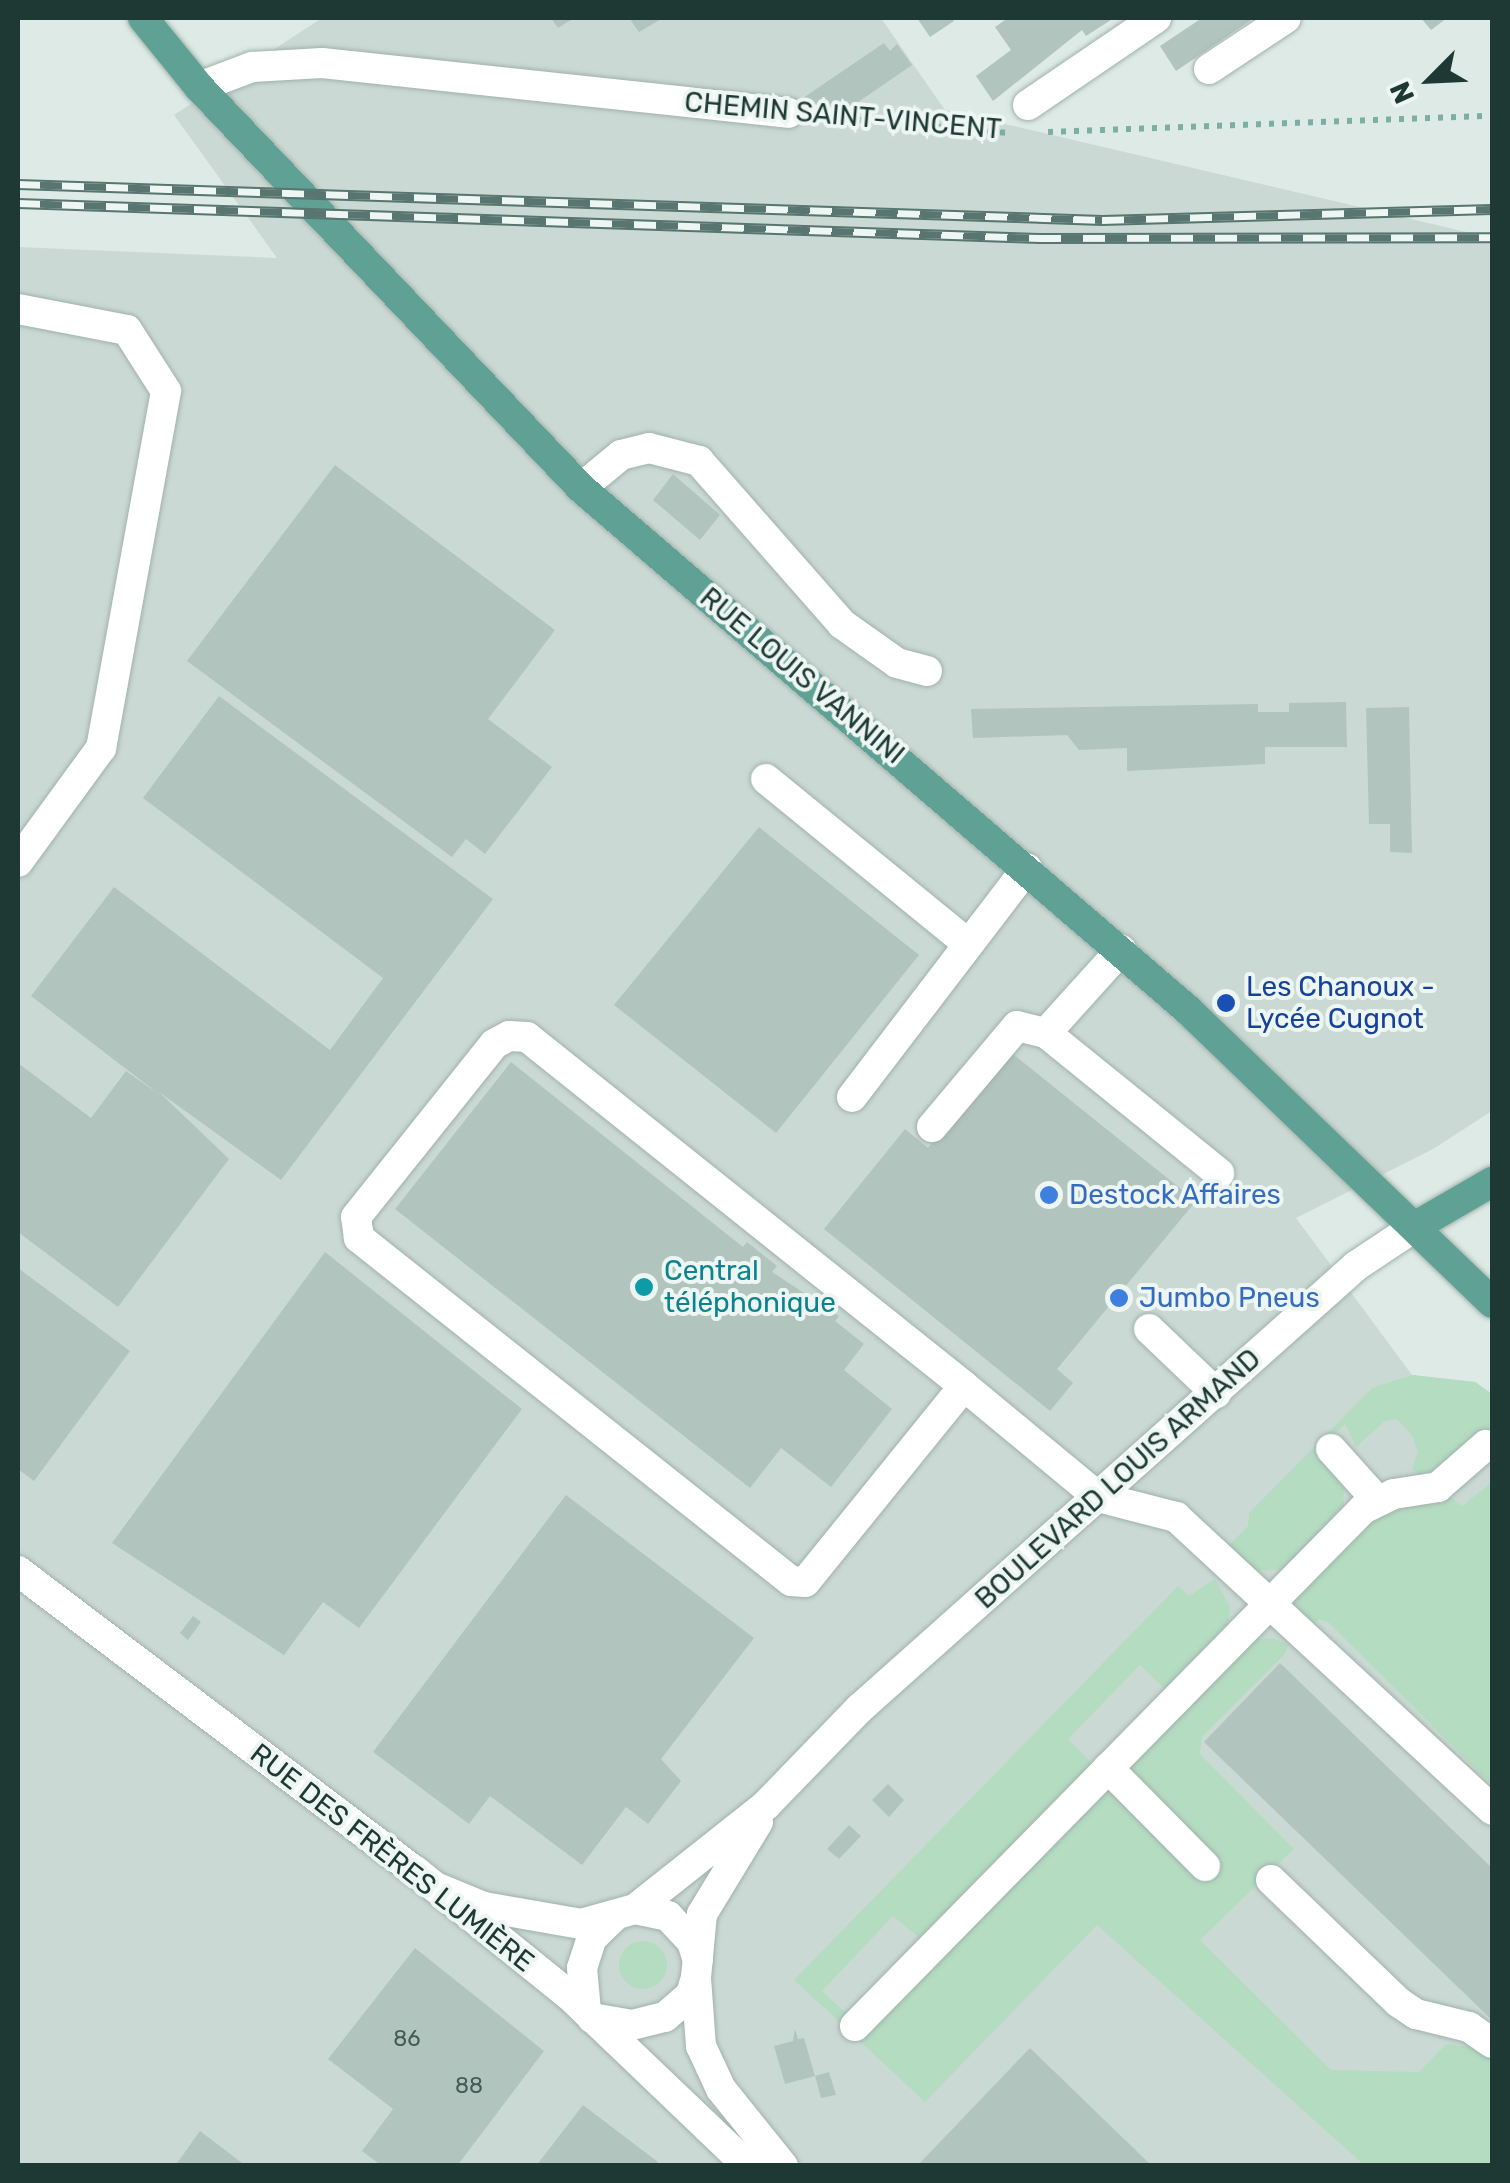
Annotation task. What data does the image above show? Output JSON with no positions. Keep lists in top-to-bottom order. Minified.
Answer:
{"streets":{"main road":["RUE LOUIS VANNINI","BOULEVARD LOUIS ARMAND"],"street":["CHEMIN SAINT-VINCENT","RUE DES FRÈRES LUMIÈRE"]},"crossings":[["CHEMIN SAINT-VINCENT","RUE LOUIS VANNINI"],["RUE LOUIS VANNINI","BOULEVARD LOUIS ARMAND"],["BOULEVARD LOUIS ARMAND","RUE DES FRÈRES LUMIÈRE"]],"places":["Les Chanoux - Lycée Cugnot","Destock Affaires","Central téléphonique","Jumbo Pneus"],"house_numbers":["86","88"],"north":"bottom left"}
